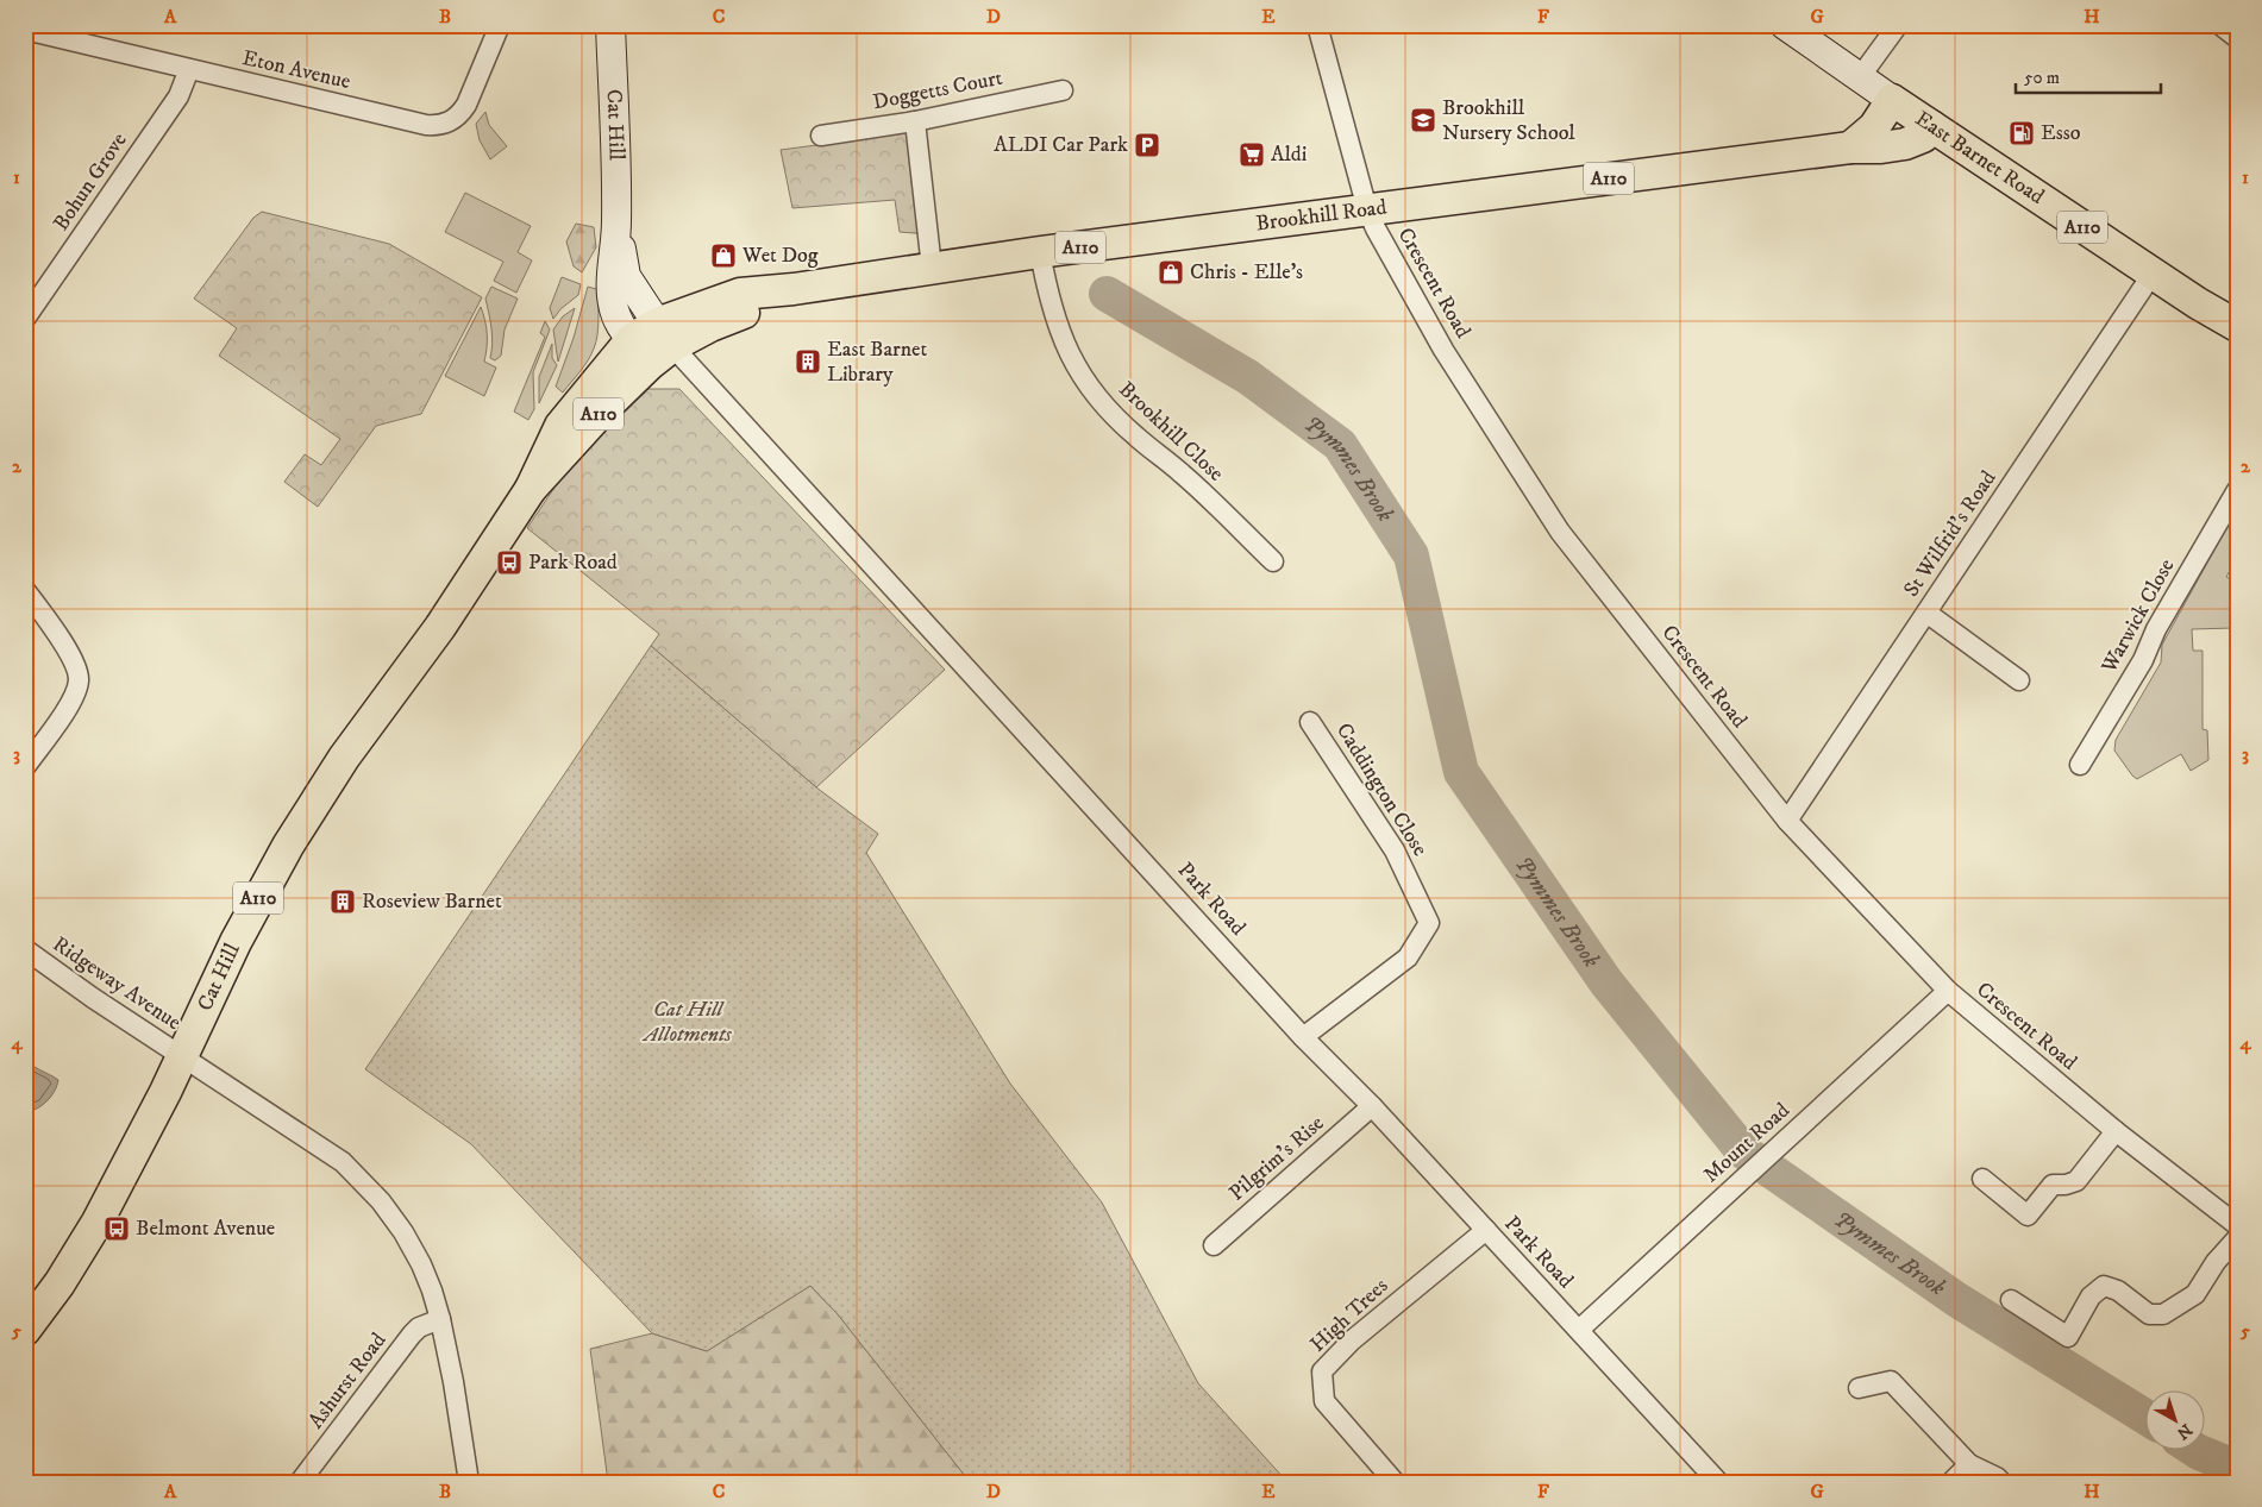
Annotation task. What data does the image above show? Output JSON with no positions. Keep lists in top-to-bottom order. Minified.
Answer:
{"streets":{"main road":["Cat Hill","East Barnet Road","A110","Brookhill Road"],"street":["Eton Avenue","Doggetts Court","Bohun Grove","Crescent Road","Brookhill Close","St Wilfrid's Road","Warwick Close","Caddington Close","Park Road","Ridgeway Avenue","Mount Road","Pilgrim's Rise","High Trees","Ashurst Road"]},"crossings":[["Eton Avenue","Bohun Grove"],["Cat Hill","Brookhill Road"],["Cat Hill","Park Road"],["Cat Hill","Ridgeway Avenue"],["East Barnet Road","Brookhill Road"],["East Barnet Road","St Wilfrid's Road"],["Brookhill Road","Crescent Road"],["Brookhill Road","Brookhill Close"],["Brookhill Road","Park Road"],["Crescent Road","St Wilfrid's Road"],["Crescent Road","Mount Road"],["Caddington Close","Park Road"],["Park Road","Mount Road"],["Park Road","Pilgrim's Rise"],["Park Road","High Trees"]],"water":["Pymmes Brook"],"parks":["Cat Hill Allotments"],"places":{"school or university":["Brookhill Nursery School"],"fuel station":["Esso"],"parking":["ALDI Car Park"],"supermarket":["Aldi"],"shop":["Wet Dog","Chris - Elle's"],"building":["East Barnet Library","Roseview Barnet"],"bus stop":["Park Road","Belmont Avenue"]},"scale_bar":"50 m","north":"bottom right","grid":{"columns":["A","B","C","D","E","F","G","H"],"rows":["1","2","3","4","5"]}}
